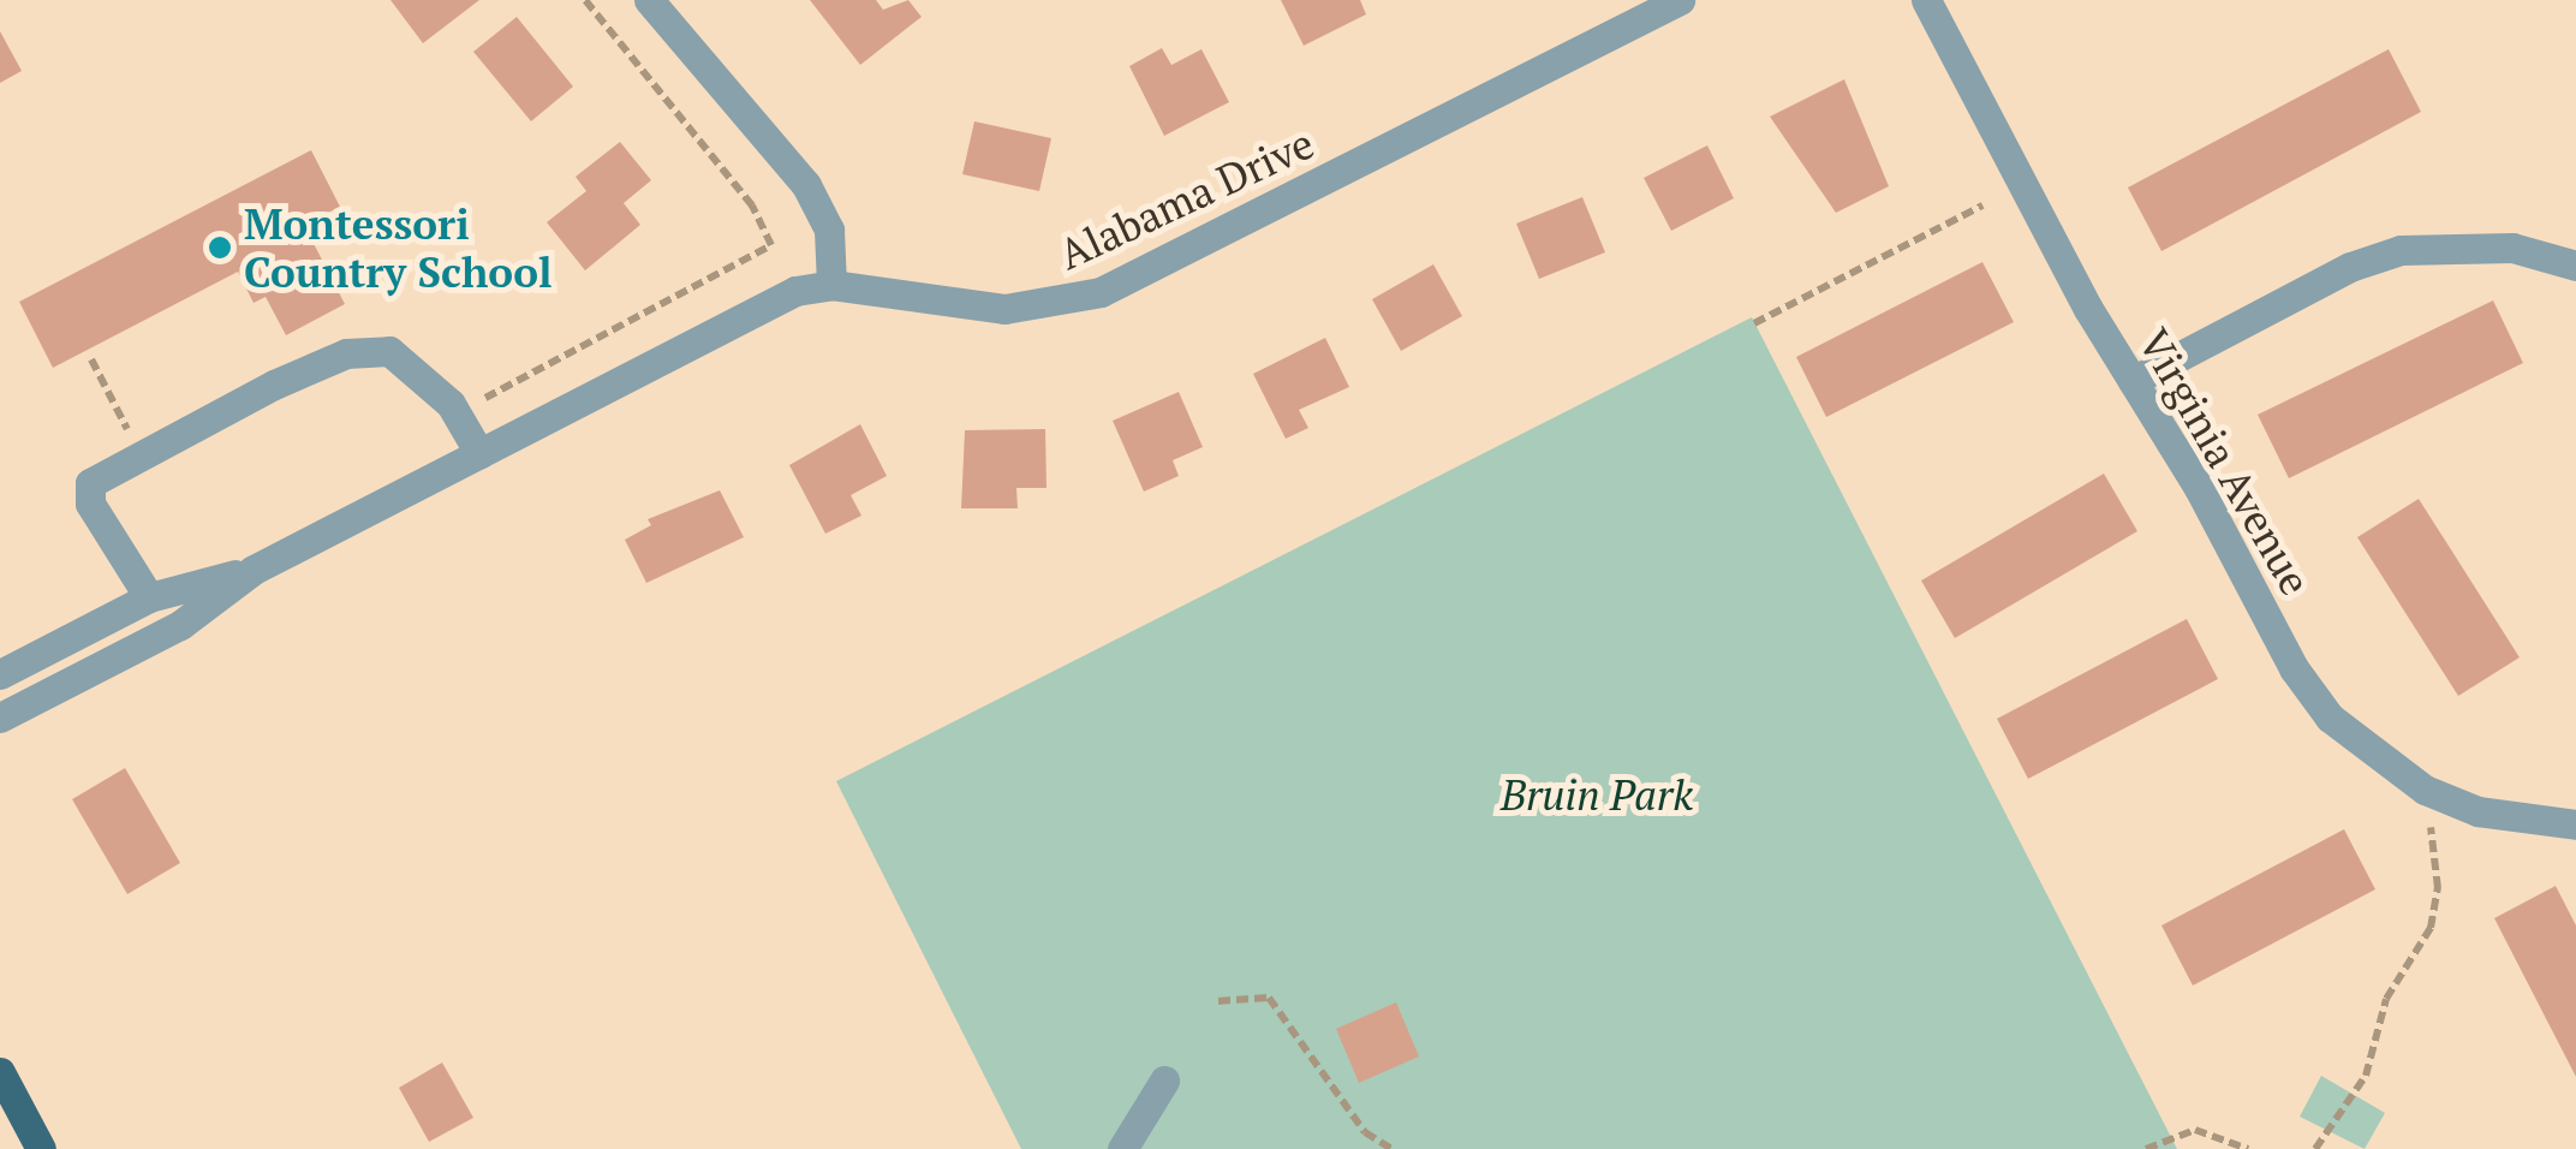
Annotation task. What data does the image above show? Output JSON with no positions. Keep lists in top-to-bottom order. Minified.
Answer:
{"streets":{"street":["Alabama Drive","Virginia Avenue"]},"parks":["Bruin Park"],"places":["Montessori Country School"]}
